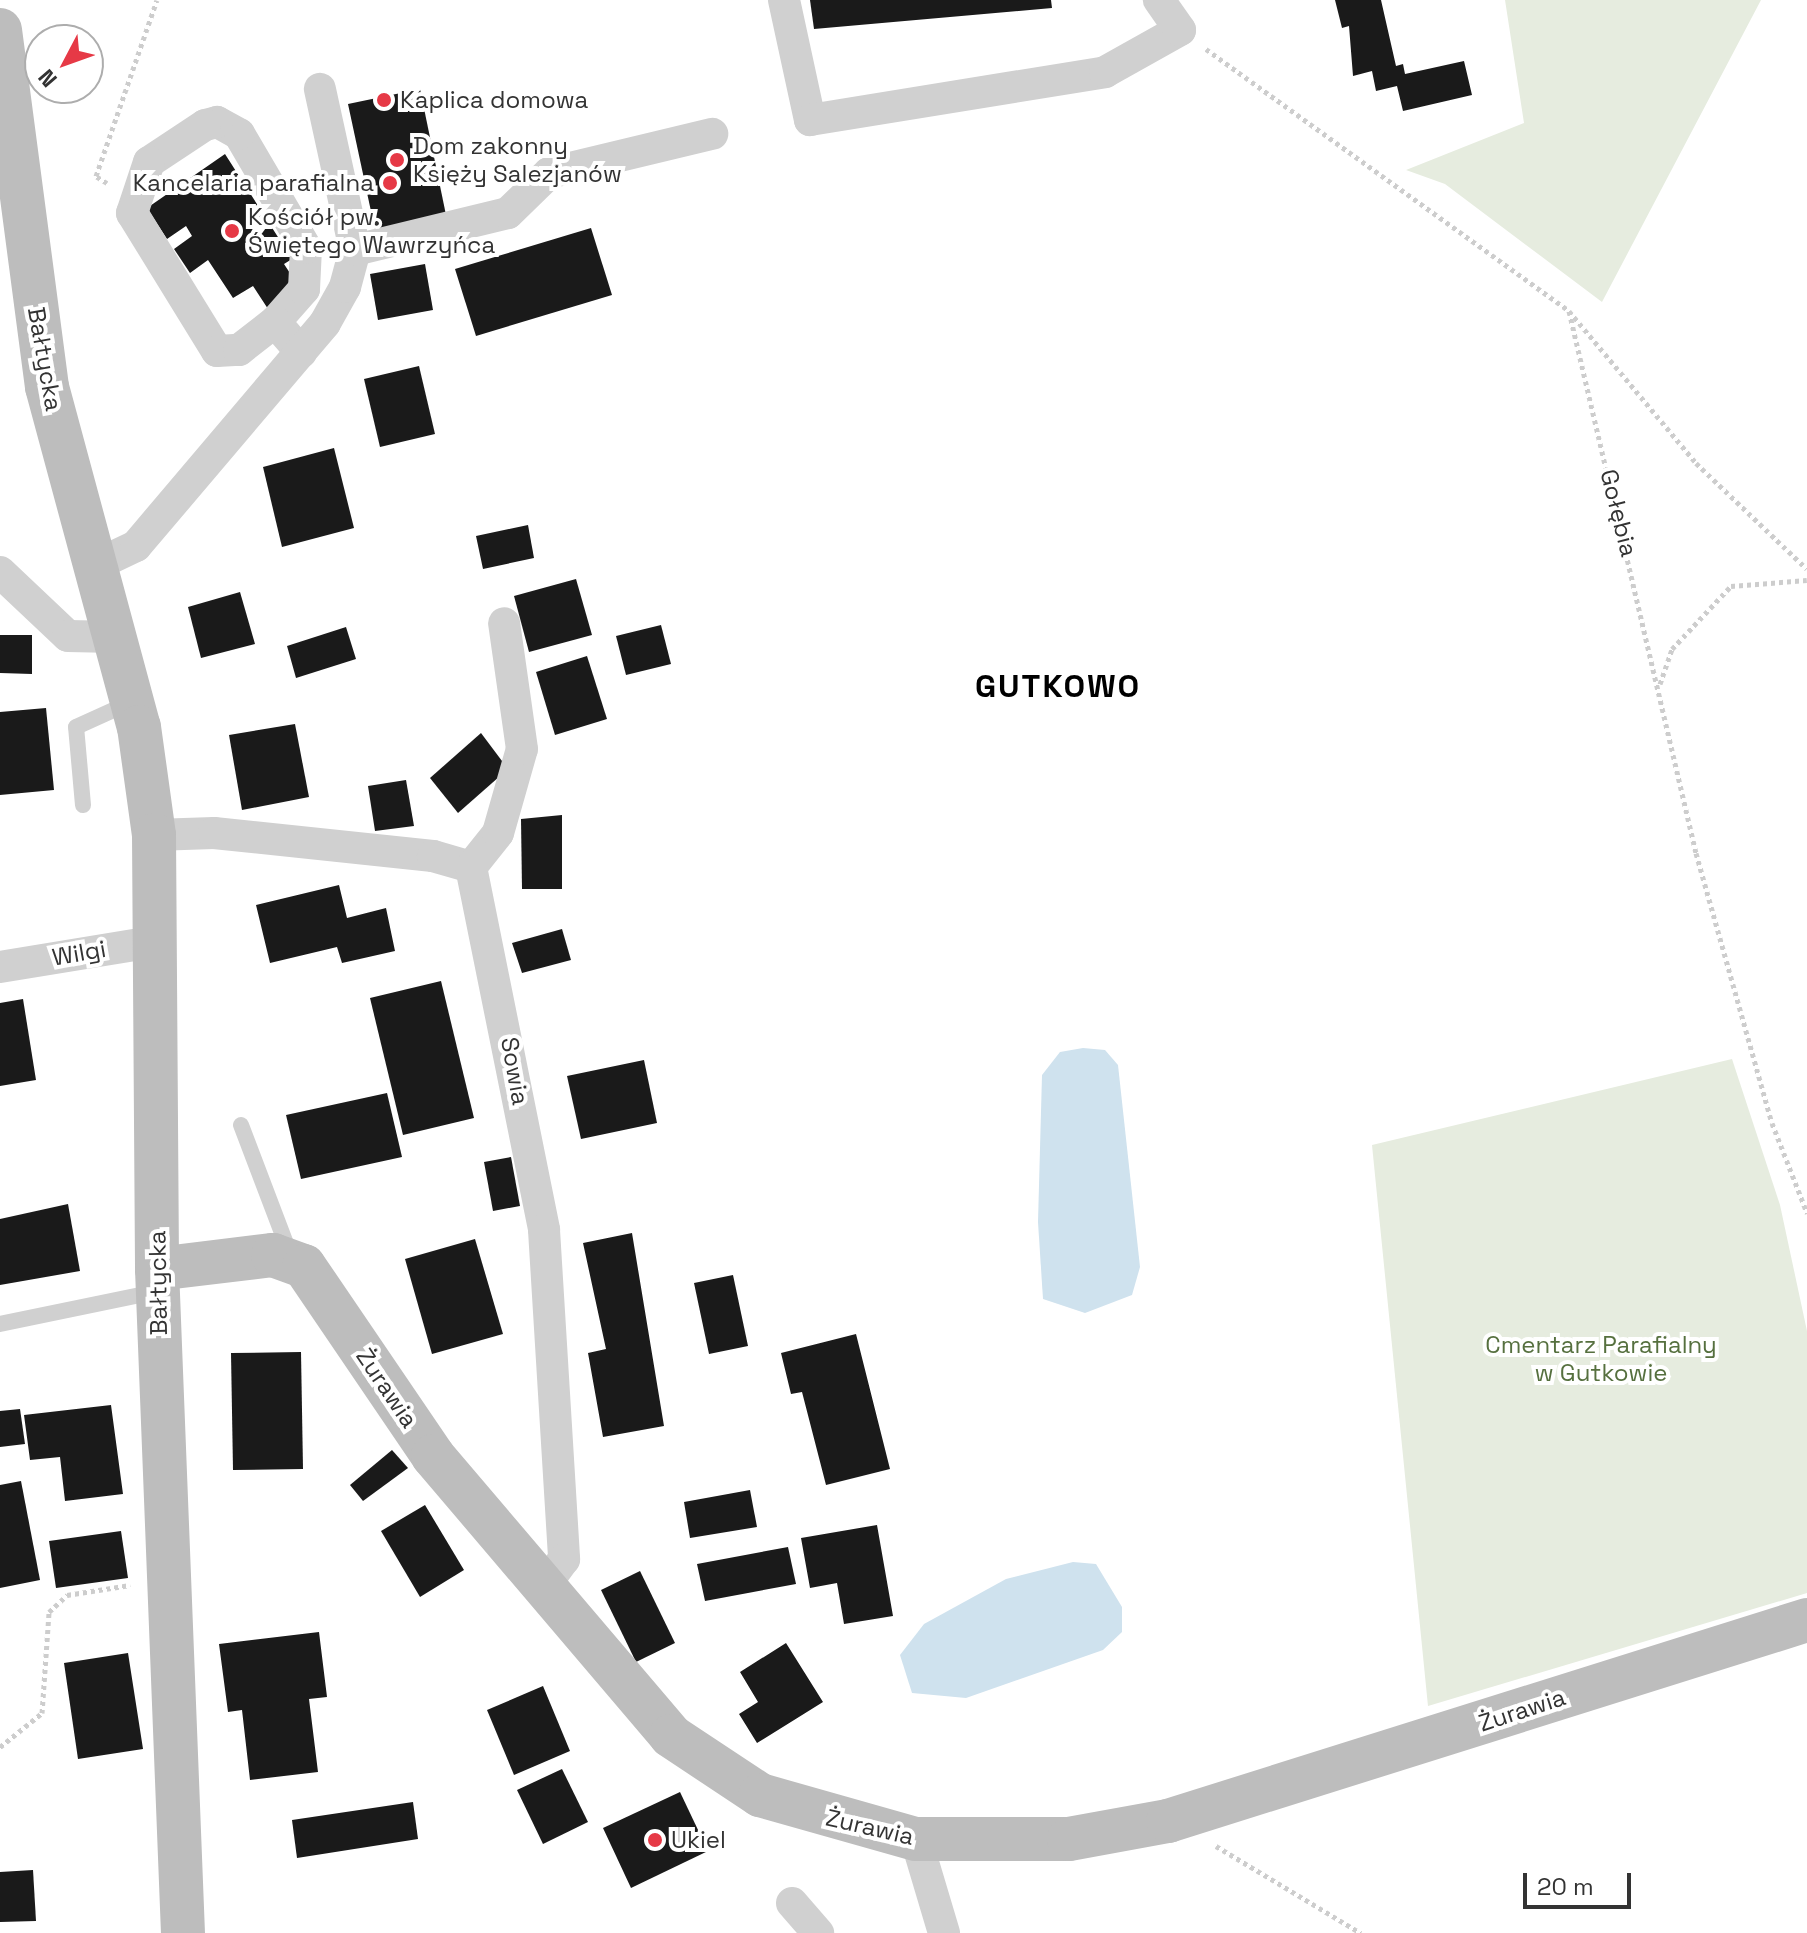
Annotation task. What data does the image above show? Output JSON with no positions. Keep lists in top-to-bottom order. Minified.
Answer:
{"streets":{"street":["Bałtycka","Wilgi","Sowia","Żurawia"],"path":["Gołębia"]},"crossings":[["Bałtycka","Wilgi"],["Sowia","Żurawia"]],"districts":["GUTKOWO"],"parks":["Cmentarz Parafialny w Gutkowie"],"places":["Kaplica domowa","Dom zakonny Księży Salezjanów","Kancelaria parafialna","Kościół pw. Świętego Wawrzyńca","Ukiel"],"scale_bar":"20 m","north":"bottom left"}
